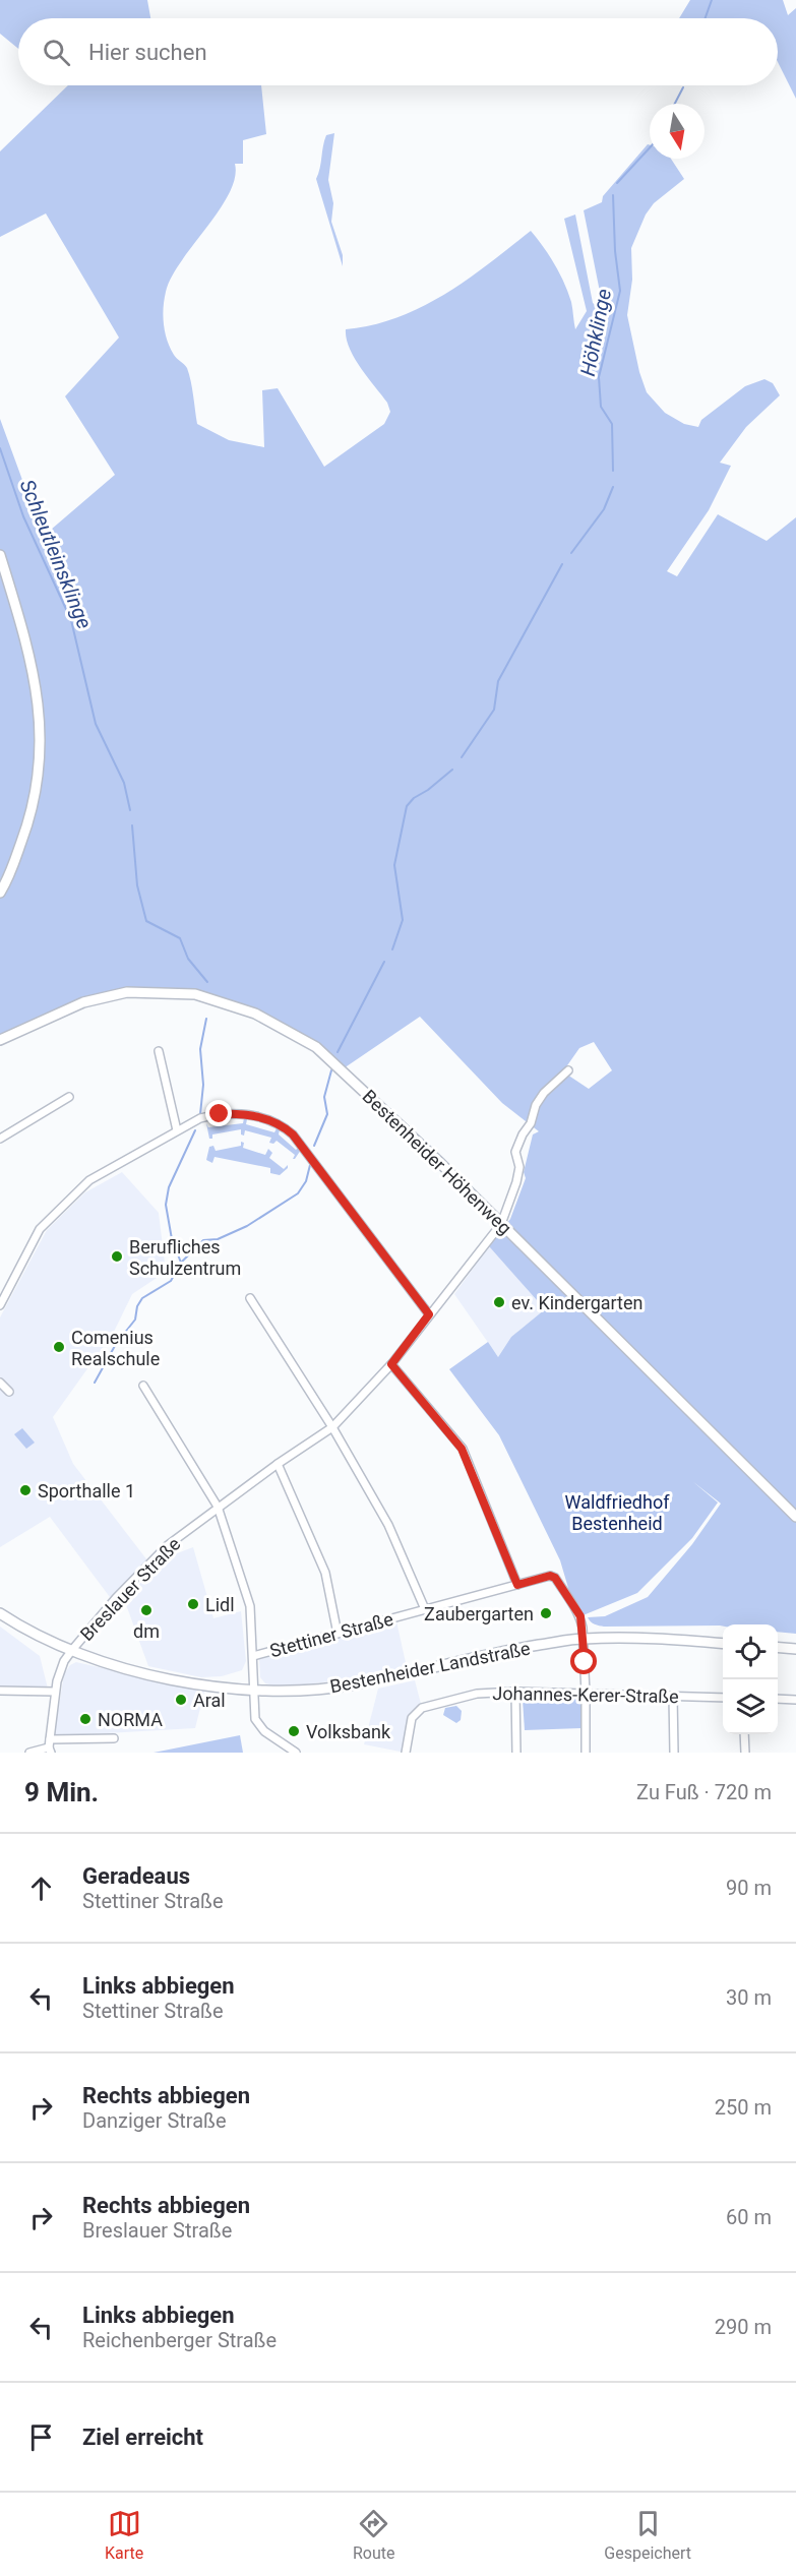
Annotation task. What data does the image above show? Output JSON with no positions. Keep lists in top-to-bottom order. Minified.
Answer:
{"streets":{"street":["Bestenheider Höhenweg","Breslauer Straße","Stettiner Straße","Bestenheider Landstraße","Johannes-Kerer-Straße"]},"crossings":[["Bestenheider Höhenweg","Breslauer Straße"],["Breslauer Straße","Bestenheider Landstraße"],["Stettiner Straße","Bestenheider Landstraße"]],"water":["Höhklinge","Schleutleinsklinge"],"parks":["Waldfriedhof Bestenheid"],"places":["Berufliches Schulzentrum","ev. Kindergarten","Comenius Realschule","Sporthalle 1","Lidl","dm","Zaubergarten","Aral","NORMA","Volksbank"],"north":"bottom","page":{"search":"Hier suchen","heading":["9 Min.","Zu Fuß · 720 m"],"list":[["Geradeaus","Stettiner Straße","90 m"],["Links abbiegen","Stettiner Straße","30 m"],["Rechts abbiegen","Danziger Straße","250 m"],["Rechts abbiegen","Breslauer Straße","60 m"],["Links abbiegen","Reichenberger Straße","290 m"],"Ziel erreicht"],"nav":["Karte","Route","Gespeichert"]}}
